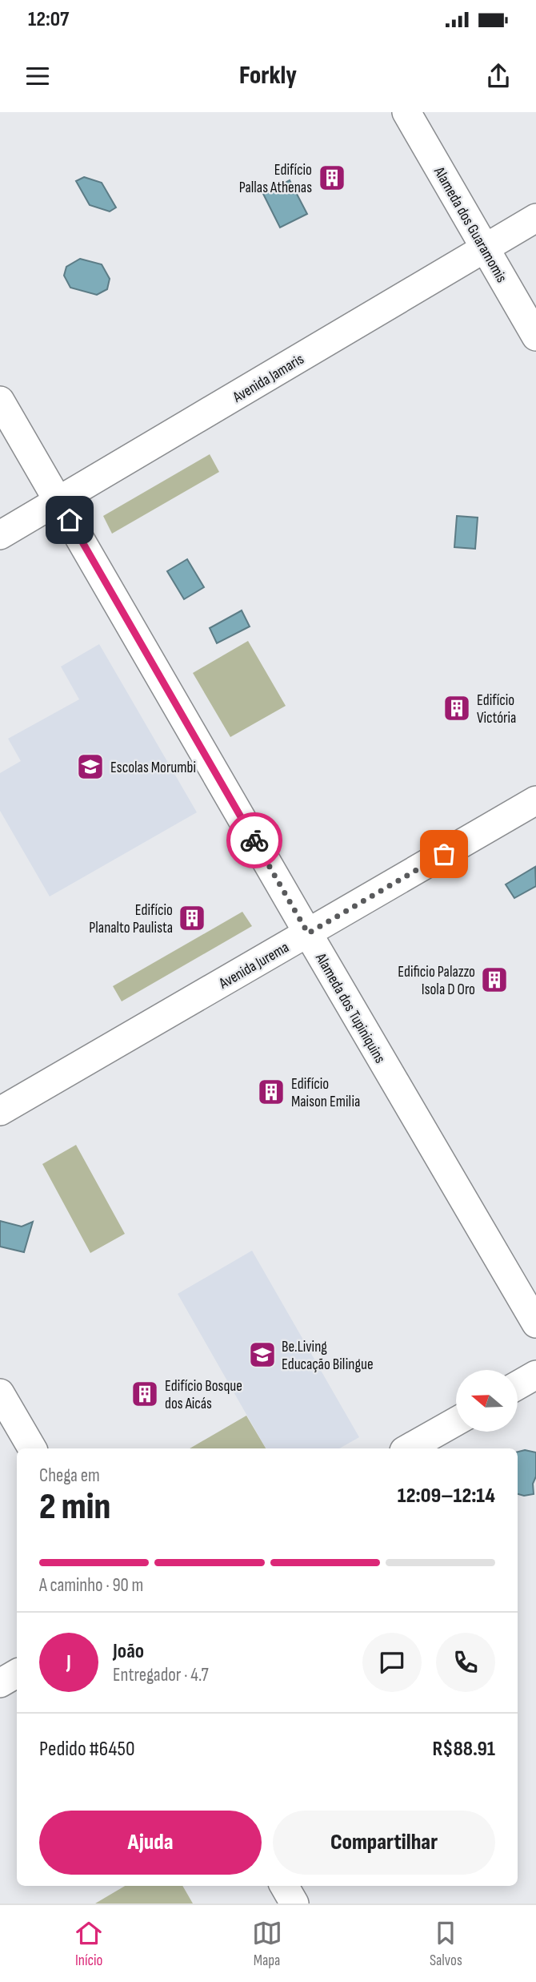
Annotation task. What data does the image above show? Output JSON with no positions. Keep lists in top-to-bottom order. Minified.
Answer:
{"streets":{"street":["Alameda dos Guaramomis","Avenida Jamaris","Avenida Jurema","Alameda dos Tupiniquins"]},"crossings":[["Alameda dos Guaramomis","Avenida Jamaris"],["Avenida Jamaris","Alameda dos Tupiniquins"],["Avenida Jurema","Alameda dos Tupiniquins"]],"places":{"building":["Edifício Pallas Athenas","Edifício Victória","Edifício Planalto Paulista","Edificio Palazzo Isola D Oro","Edifício Maison Emilia","Edifício Bosque dos Aicás"],"school or university":["Escolas Morumbi","Be.Living Educação Bilingue"]},"north":"left","page":{"status":"12:07","header":"Forkly","heading":["2 min","Chega em","12:09–12:14"],"panel":["João","Entregador · 4.7","Pedido #6450","R$88.91"],"bar":"A caminho · 90 m","round":"J","buttons":["Ajuda","Compartilhar"],"tabs":["Início","Mapa","Salvos"]}}
